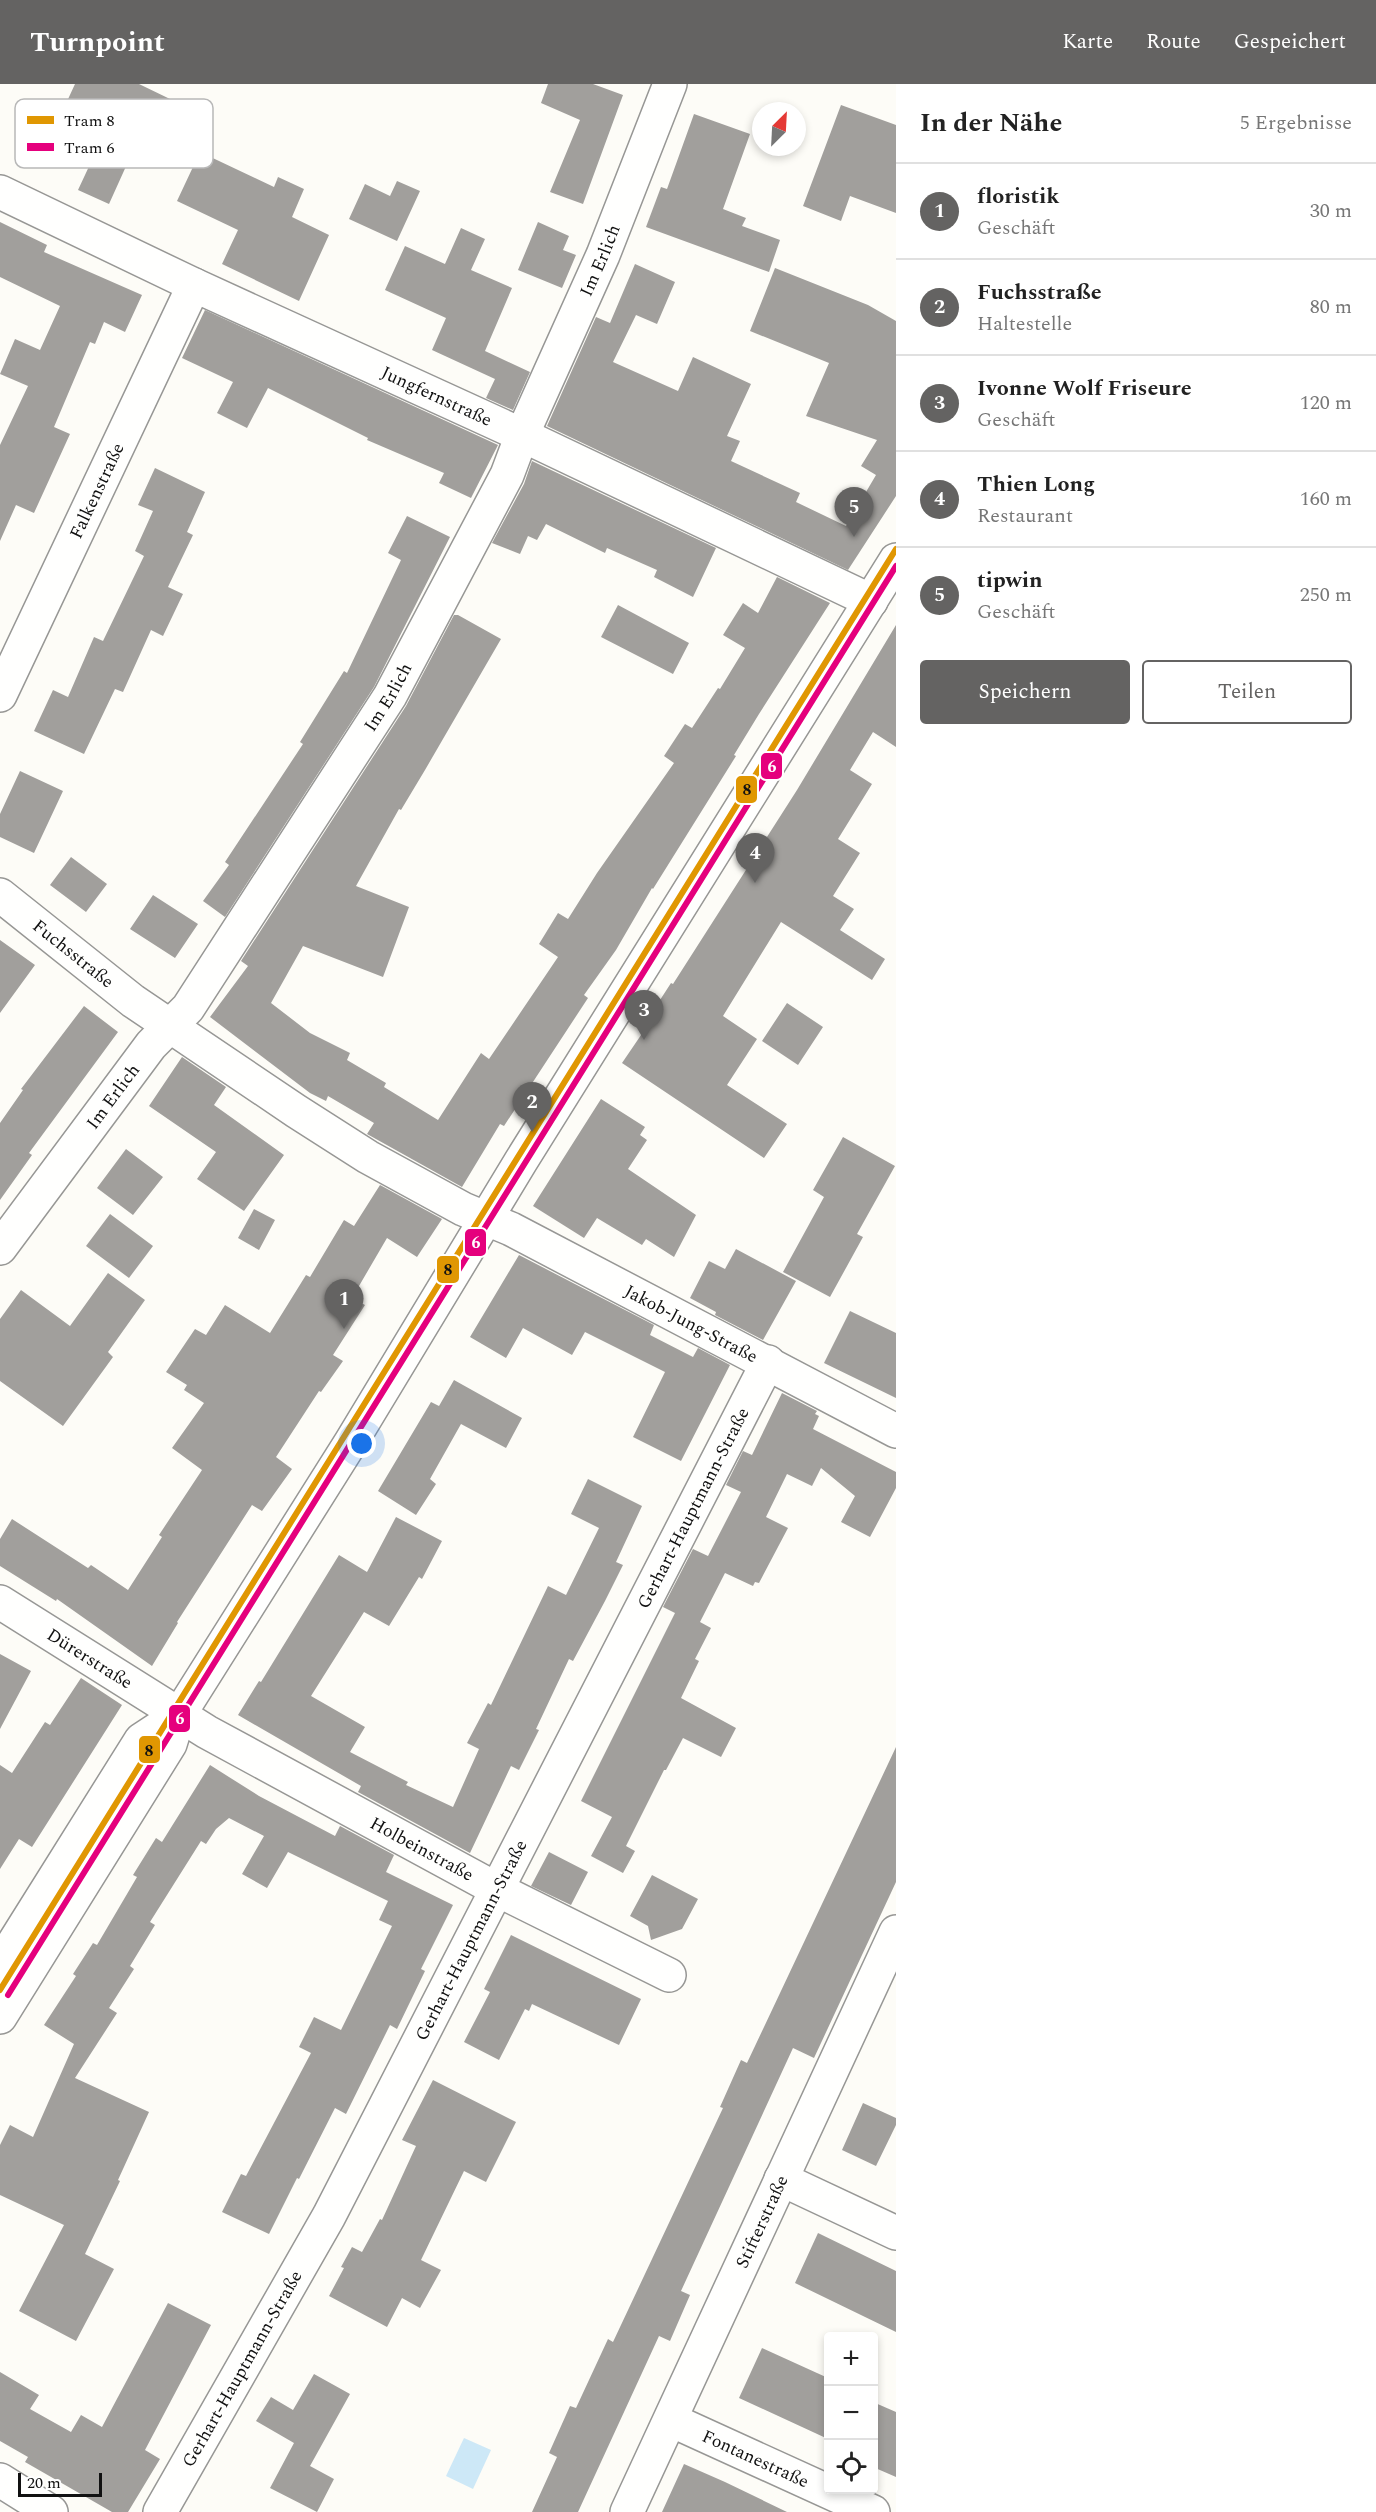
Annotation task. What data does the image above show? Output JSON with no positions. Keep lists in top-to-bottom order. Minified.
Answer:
{"streets":{"street":["Im Erlich","Jungfernstraße","Falkenstraße","Fuchsstraße","Jakob-Jung-Straße","Gerhart-Hauptmann-Straße","Dürerstraße","Holbeinstraße","Stifterstraße","Fontanestraße"]},"crossings":[["Im Erlich","Jungfernstraße"],["Im Erlich","Fuchsstraße"],["Jungfernstraße","Falkenstraße"],["Fuchsstraße","Jakob-Jung-Straße"],["Jakob-Jung-Straße","Gerhart-Hauptmann-Straße"],["Gerhart-Hauptmann-Straße","Holbeinstraße"],["Dürerstraße","Holbeinstraße"],["Stifterstraße","Fontanestraße"]],"lines":["tram line 8","tram line 6"],"legend":["Tram 8","Tram 6"],"scale_bar":"20 m","north":"top right","page":{"header":"Turnpoint","nav":["Karte","Route","Gespeichert"],"heading":["In der Nähe","5 Ergebnisse"],"list":[{"mark":"1","name":"floristik","note":"Geschäft","value":"30 m"},{"mark":"2","name":"Fuchsstraße","note":"Haltestelle","value":"80 m"},{"mark":"3","name":"Ivonne Wolf Friseure","note":"Geschäft","value":"120 m"},{"mark":"4","name":"Thien Long","note":"Restaurant","value":"160 m"},{"mark":"5","name":"tipwin","note":"Geschäft","value":"250 m"}],"pins":["5","4","3","2","1"],"buttons":["Speichern","Teilen"],"map_buttons":["+","−"],"scale":"20 m"}}
